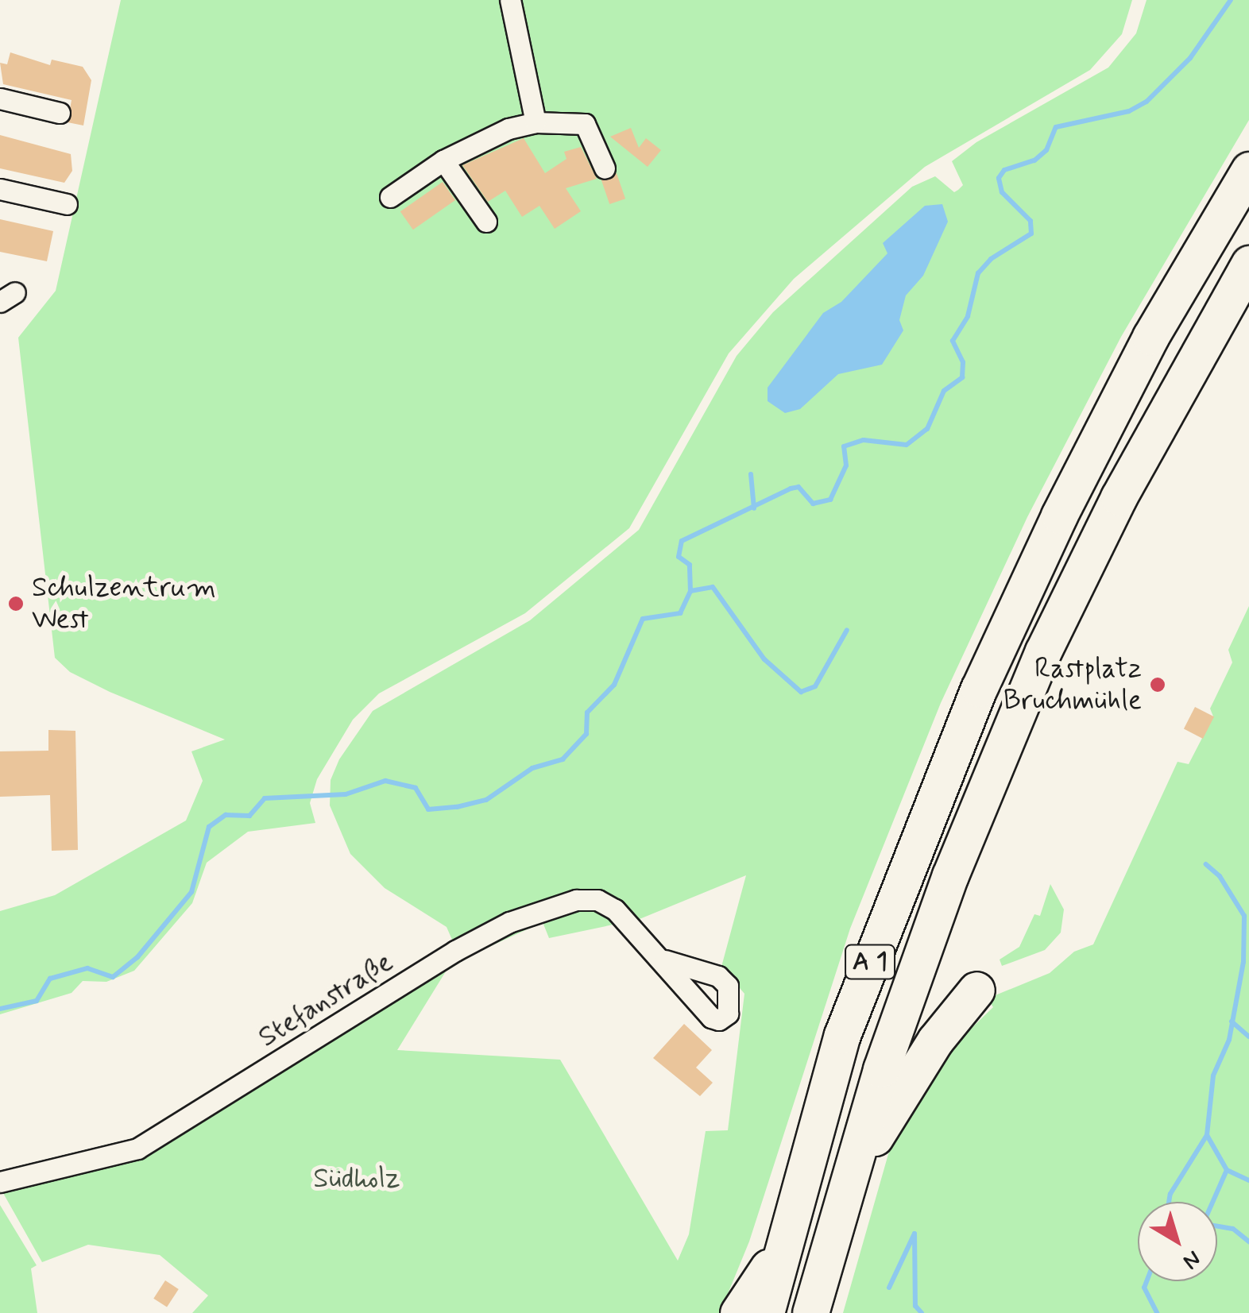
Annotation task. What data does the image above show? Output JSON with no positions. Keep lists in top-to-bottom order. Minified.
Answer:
{"streets":{"highway":["A 1"],"street":["Stefanstraße"]},"parks":["Südholz"],"places":["Schulzentrum West","Rastplatz Bruchmühle"],"north":"bottom right"}
